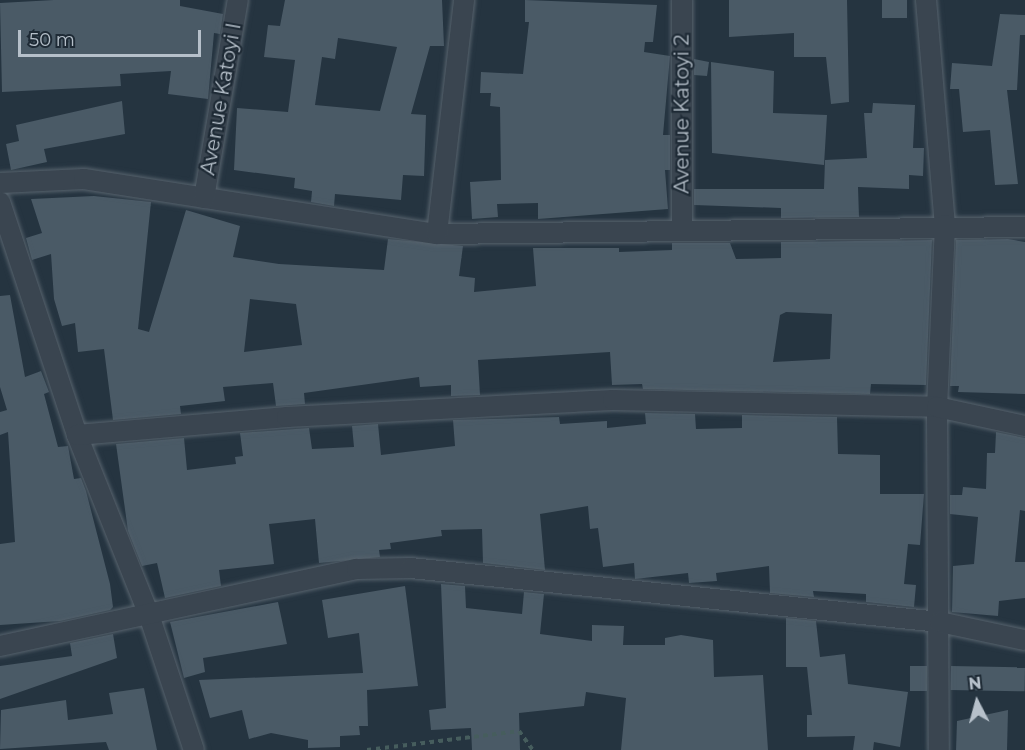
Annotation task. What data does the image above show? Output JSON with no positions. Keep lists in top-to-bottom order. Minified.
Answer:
{"streets":{"street":["Avenue Katoyi I","Avenue Katoyi 2"]},"scale_bar":"50 m","north":"top"}
